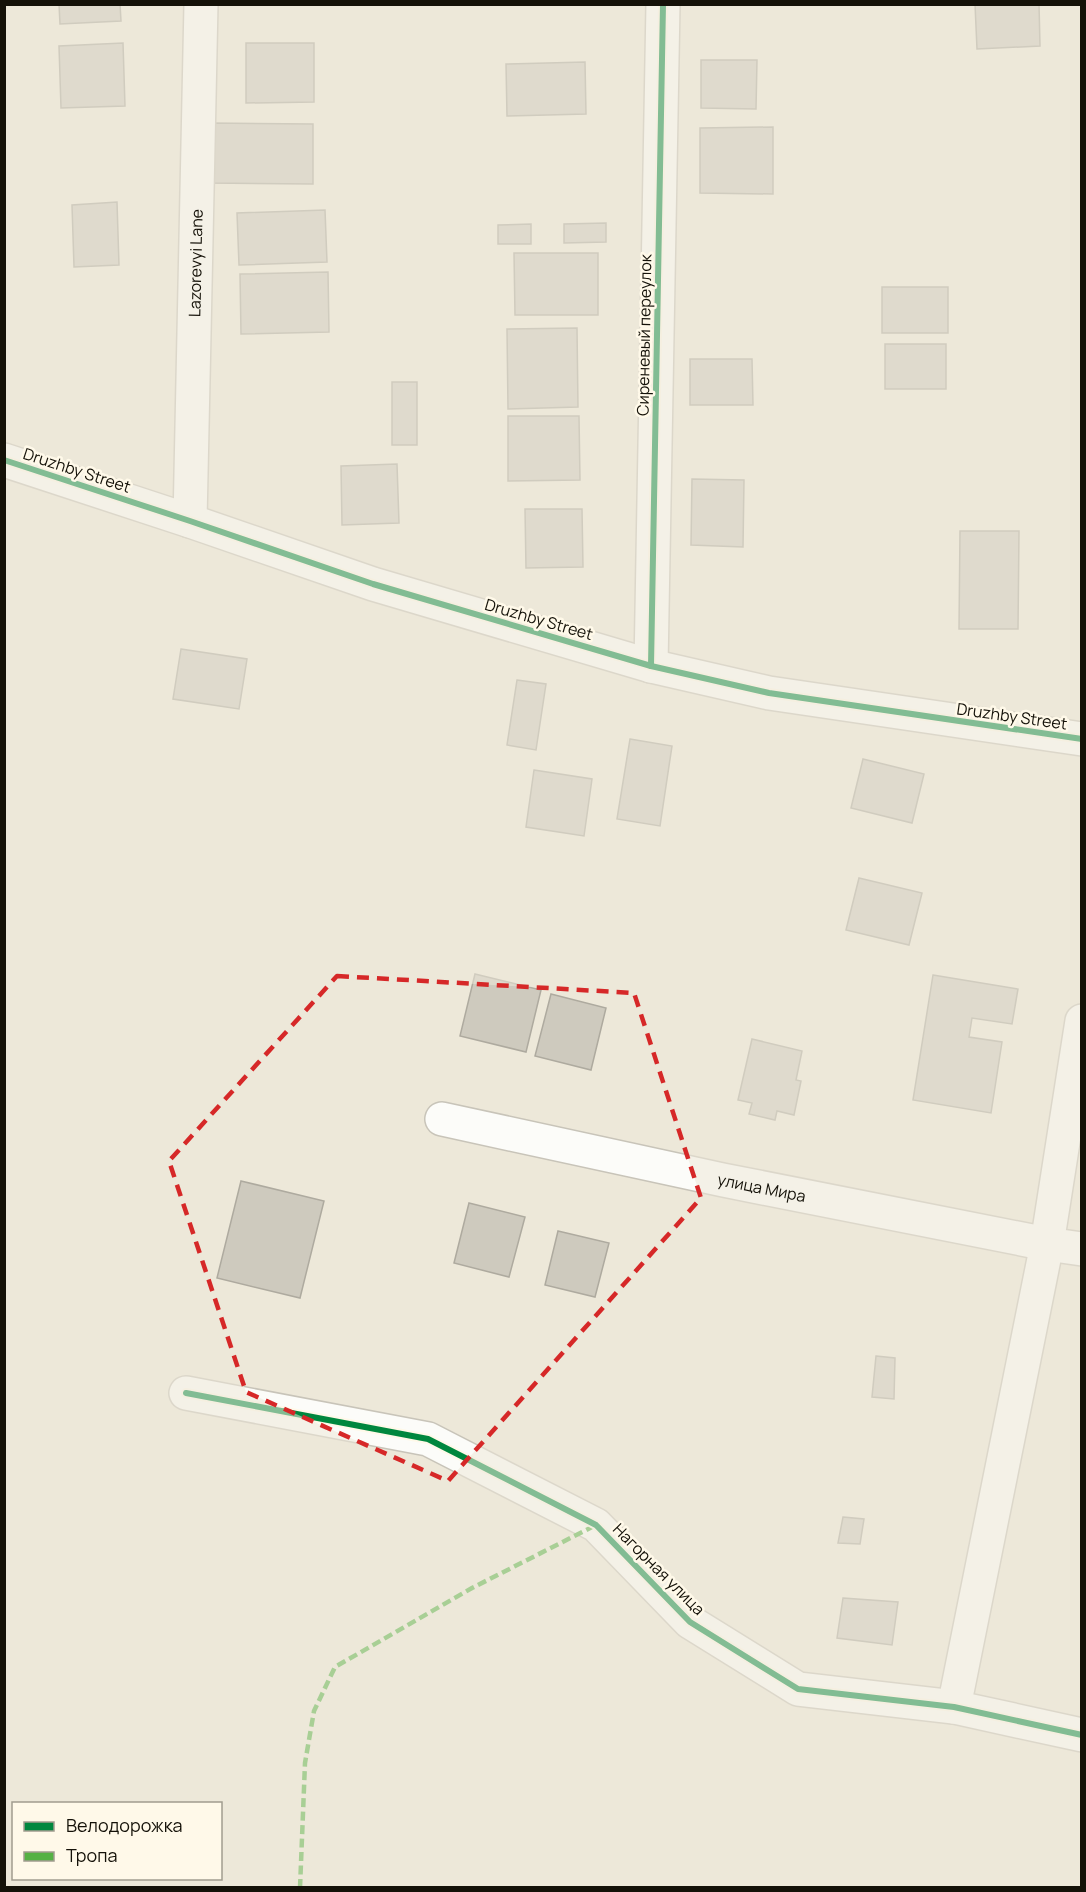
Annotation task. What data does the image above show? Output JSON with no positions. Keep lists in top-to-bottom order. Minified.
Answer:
{"streets":{"street":["Lazorevyi Lane","Сиреневый переулок","Druzhby Street","улица Мира","Нагорная улица"]},"crossings":[["Lazorevyi Lane","Druzhby Street"],["Сиреневый переулок","Druzhby Street"]],"legend":["Велодорожка","Тропа"]}
